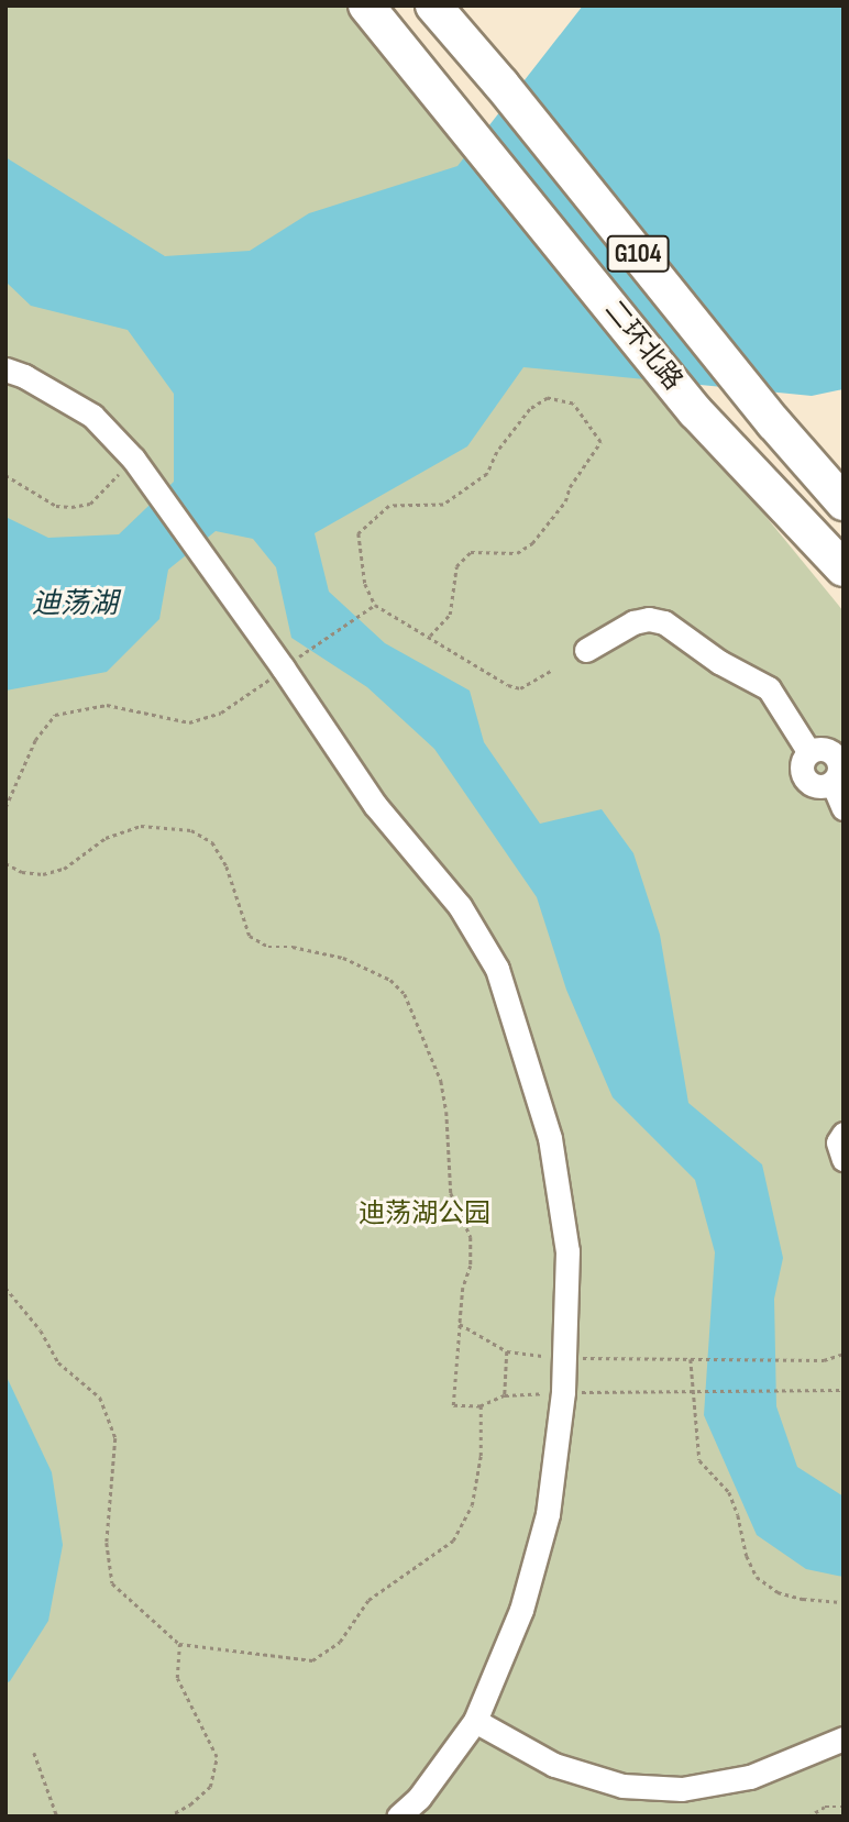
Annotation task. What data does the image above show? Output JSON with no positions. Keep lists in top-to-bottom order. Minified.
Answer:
{"streets":{"highway":["G104","二环北路"]},"water":["迪荡湖"],"parks":["迪荡湖公园"]}
